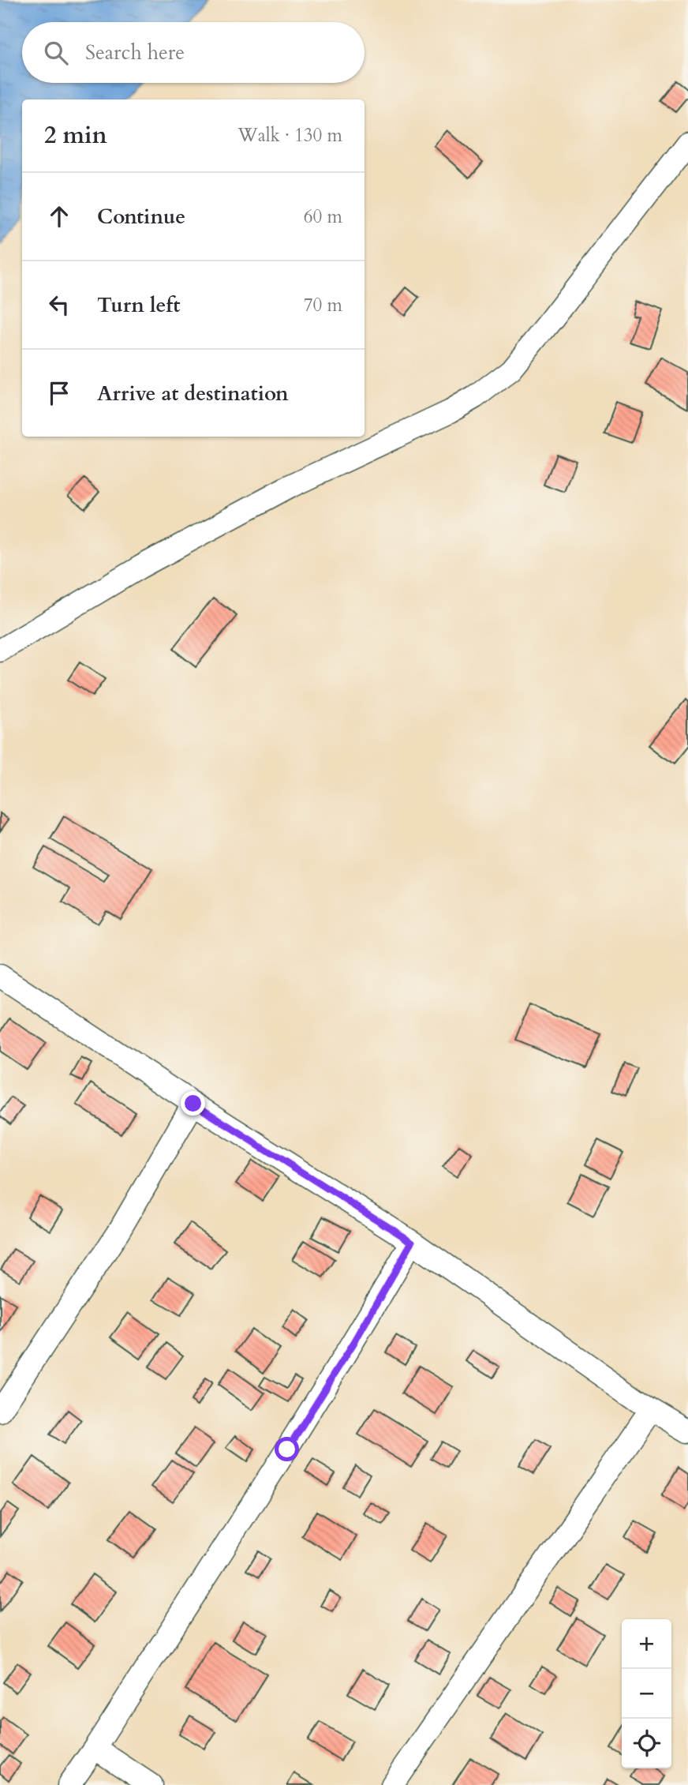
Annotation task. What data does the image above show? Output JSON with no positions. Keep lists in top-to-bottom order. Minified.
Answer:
{"page":{"search":"Search here","heading":["2 min","Walk · 130 m"],"list":[["Continue","60 m"],["Turn left","70 m"],"Arrive at destination"],"map_buttons":["+","−"]}}
